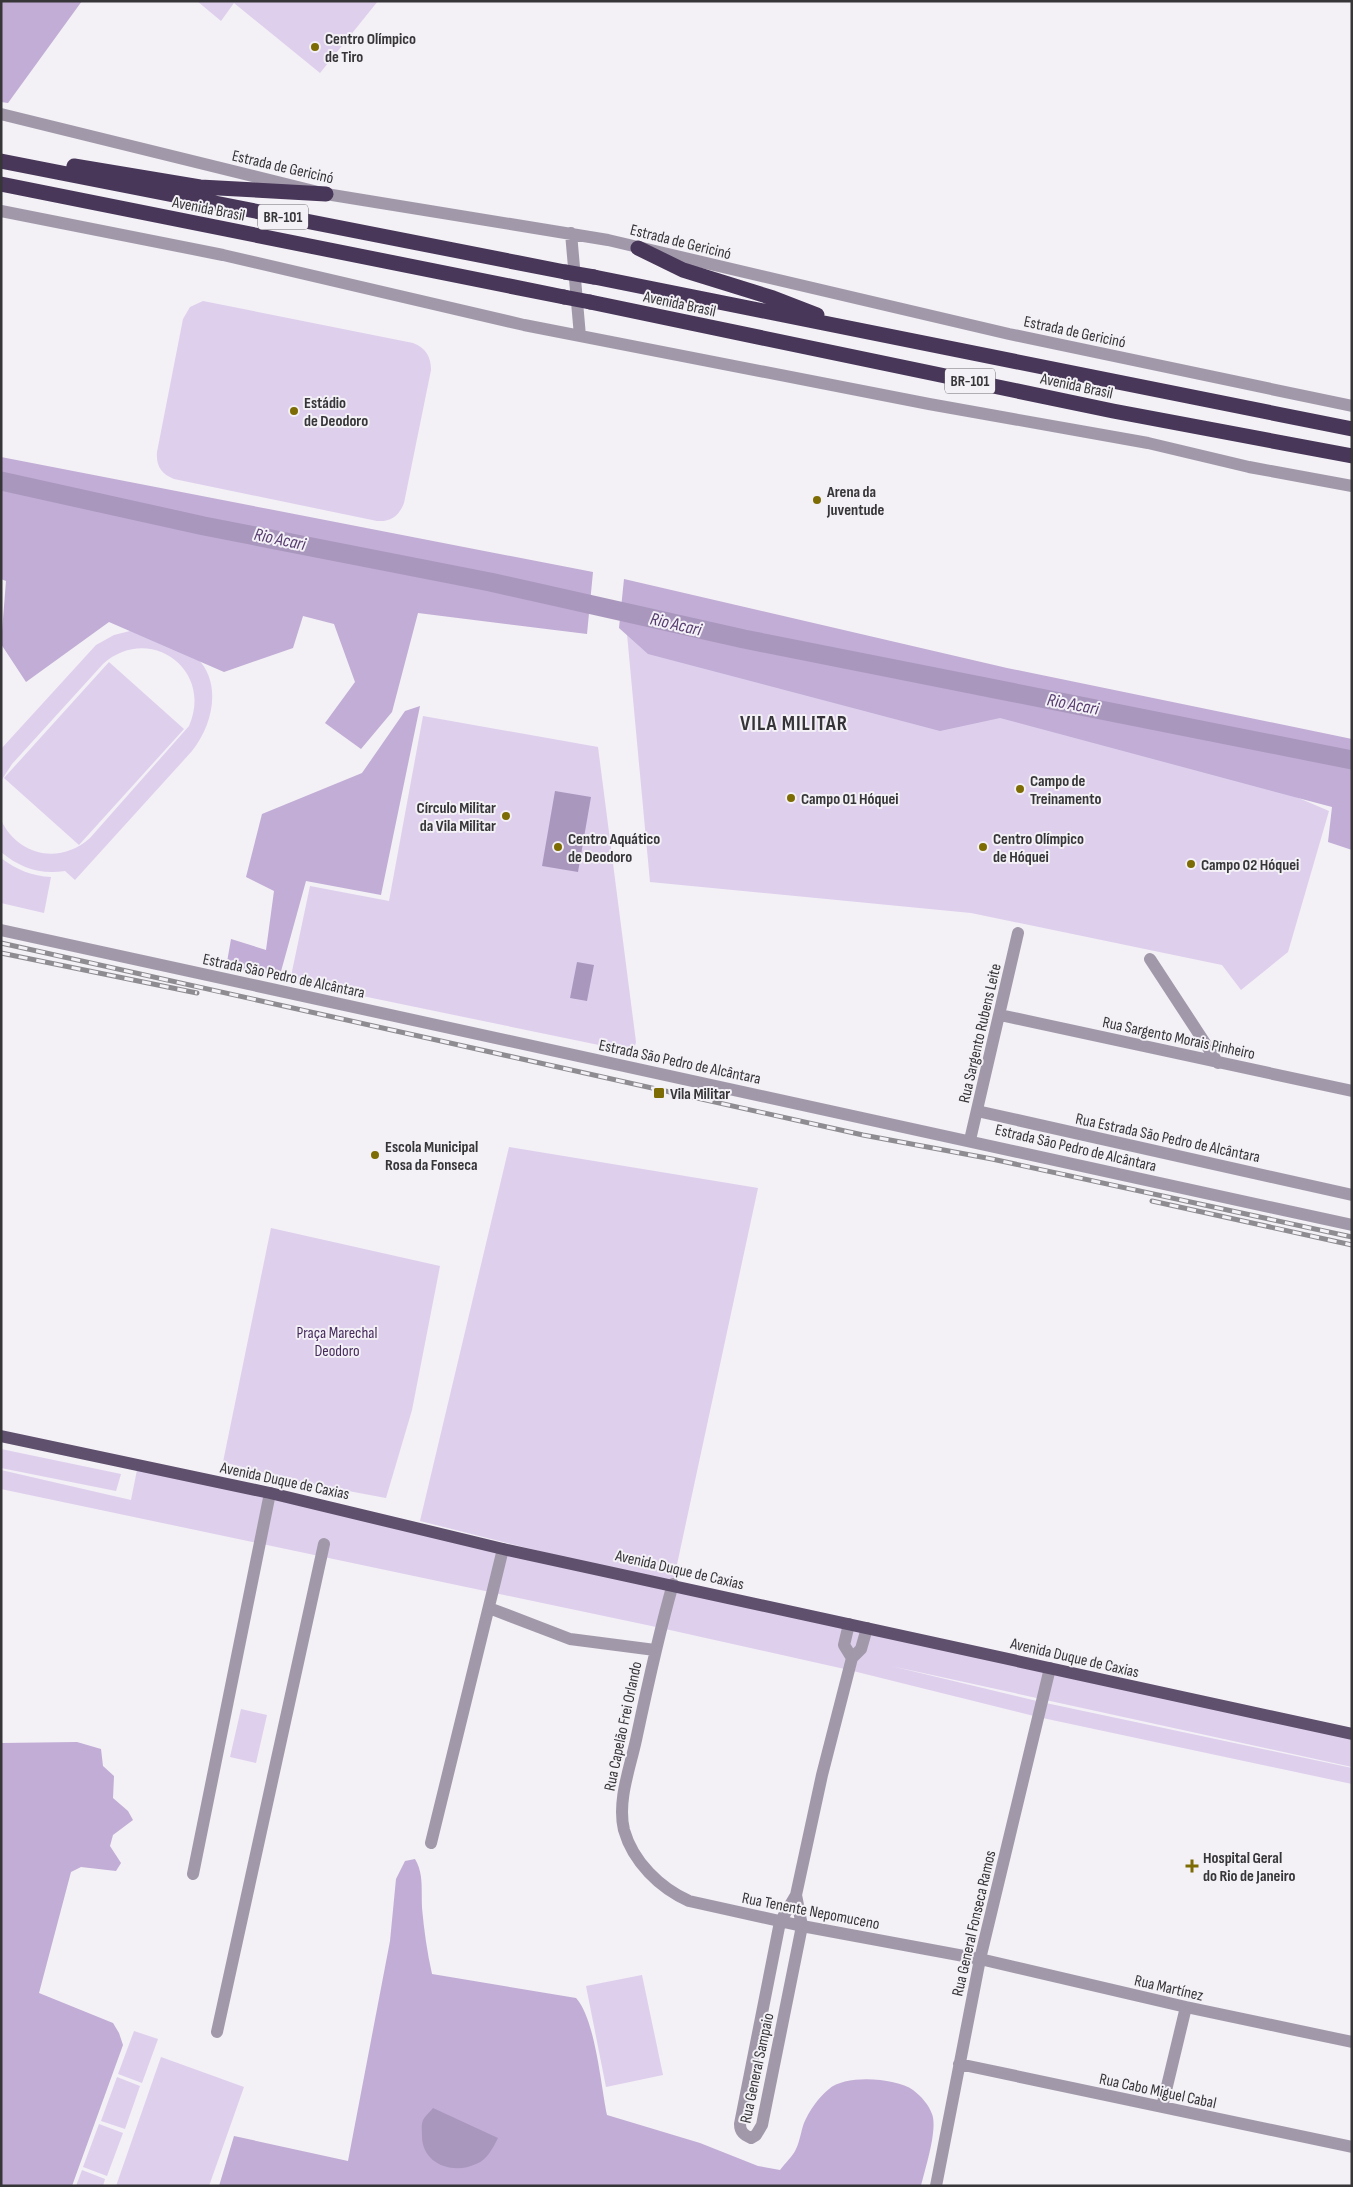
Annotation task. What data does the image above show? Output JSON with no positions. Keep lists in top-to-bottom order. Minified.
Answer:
{"streets":{"highway":["Avenida Brasil","BR-101"],"main road":["Avenida Duque de Caxias"],"street":["Estrada de Gericinó","Estrada São Pedro de Alcântara","Rua Sargento Rubens Leite","Rua Sargento Morais Pinheiro","Rua Estrada São Pedro de Alcântara","Rua Capelão Frei Orlando","Rua Tenente Nepomuceno","Rua General Fonseca Ramos","Rua Martínez","Rua General Sampaio","Rua Cabo Miguel Cabal"]},"crossings":[["Estrada São Pedro de Alcântara","Rua Sargento Rubens Leite"],["Rua Sargento Rubens Leite","Rua Sargento Morais Pinheiro"],["Rua Sargento Rubens Leite","Rua Estrada São Pedro de Alcântara"],["Avenida Duque de Caxias","Rua Capelão Frei Orlando"],["Avenida Duque de Caxias","Rua General Fonseca Ramos"],["Avenida Duque de Caxias","Rua General Sampaio"],["Rua Capelão Frei Orlando","Rua Tenente Nepomuceno"],["Rua Tenente Nepomuceno","Rua General Fonseca Ramos"],["Rua Tenente Nepomuceno","Rua Martínez"],["Rua Tenente Nepomuceno","Rua General Sampaio"],["Rua General Fonseca Ramos","Rua Martínez"],["Rua General Fonseca Ramos","Rua Cabo Miguel Cabal"]],"districts":["VILA MILITAR"],"water":["Rio Acari"],"parks":["Praça Marechal Deodoro"],"places":{"other":["Centro Olímpico de Tiro","Estádio de Deodoro","Arena da Juventude","Campo de Treinamento","Campo 01 Hóquei","Círculo Militar da Vila Militar","Centro Aquático de Deodoro","Centro Olímpico de Hóquei","Campo 02 Hóquei","Escola Municipal Rosa da Fonseca"],"transit":["Vila Militar"],"health":["Hospital Geral do Rio de Janeiro"]}}
